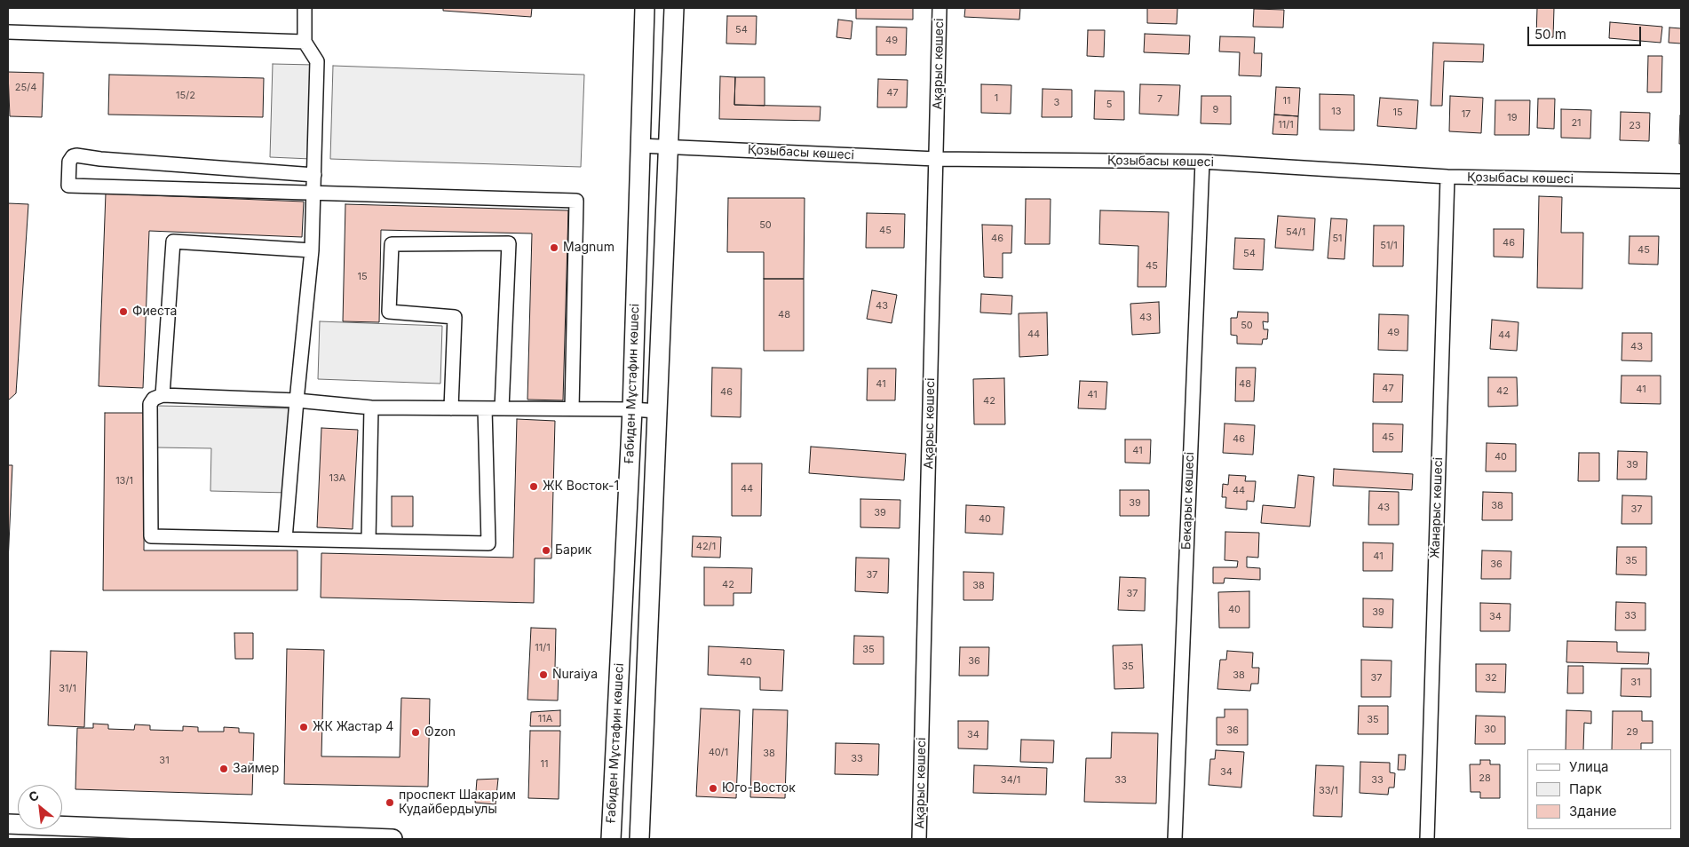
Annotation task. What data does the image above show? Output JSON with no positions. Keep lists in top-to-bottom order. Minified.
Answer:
{"streets":{"street":["Ақарыс көшесі","Қозыбасы көшесі","Ғабиден Мұстафин көшесі","Бекарыс көшесі","Жанарыс көшесі"]},"crossings":[["Ақарыс көшесі","Қозыбасы көшесі"],["Қозыбасы көшесі","Ғабиден Мұстафин көшесі"],["Қозыбасы көшесі","Бекарыс көшесі"],["Қозыбасы көшесі","Жанарыс көшесі"]],"places":["Magnum","Фиеста","ЖК Восток-1","Барик","Nuraiya","ЖК Жастар 4","Ozon","Займер","Юго-Восток","проспект Шaкaрим Кудайбердыулы"],"house_numbers":["54","49","25/4","47","15/2","1","7","11","3","5","9","13","15","17","19","21","11/1","23","50","45","54/1","46","51","46","51/1","45","54","45","15","43","48","43","50","49","44","44","43","41","48","47","41","42","46","41","42","45","46","41","40","39","13А","13/1","44","44","39","38","43","37","39","40","42/1","41","35","36","37","42","38","37","40","39","33","34","11/1","35","36","40","35","38","37","32","31","31/1","11А","35","30","36","29","34","40/1","38","33","31","11","34","28","34/1","33","33","33/1"],"legend":["Улица","Парк","Здание"],"scale_bar":"50 m","north":"top left"}
